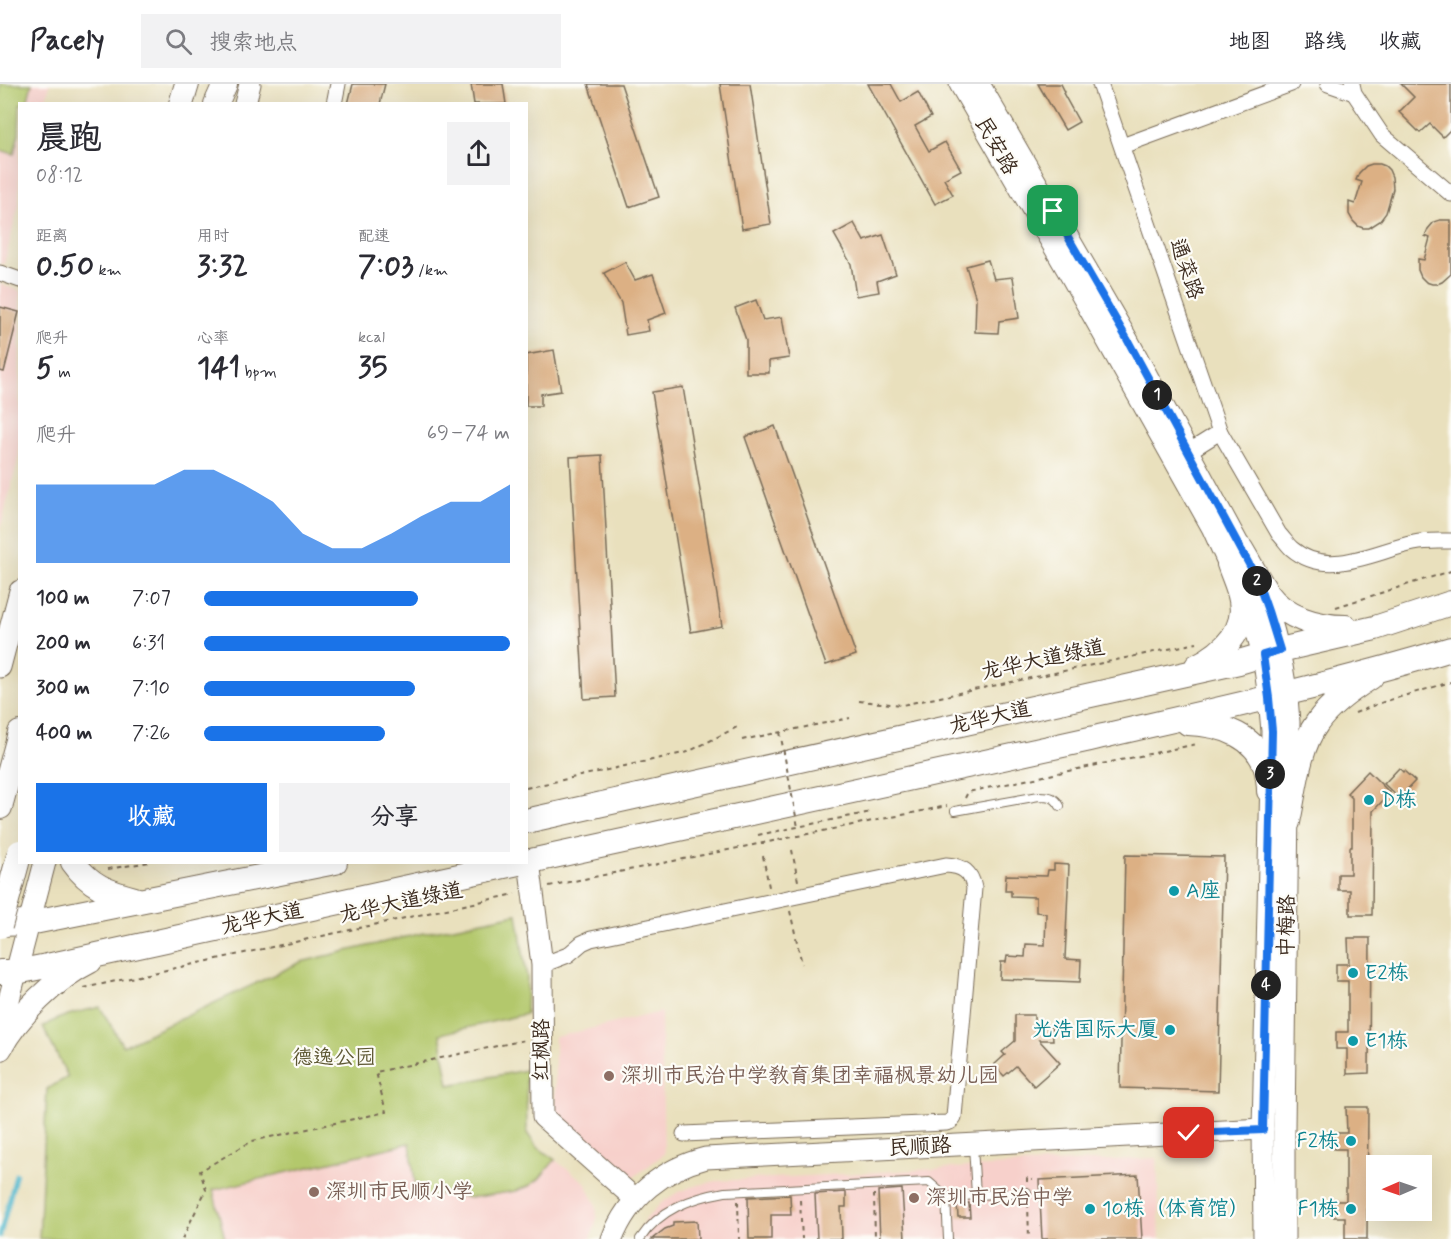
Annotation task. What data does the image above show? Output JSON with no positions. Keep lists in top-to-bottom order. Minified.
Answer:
{"streets":{"main road":["民安路","龙华大道","中梅路","红枫路","民顺路"],"street":["通菜路"],"path":["龙华大道绿道"]},"crossings":[["民安路","龙华大道"],["民安路","中梅路"],["龙华大道","中梅路"],["中梅路","民顺路"],["红枫路","民顺路"]],"parks":["德逸公园"],"places":["D栋","A座","E2栋","光浩国际大厦","E1栋","深圳市民治中学教育集团幸福枫景幼儿园","F2栋","深圳市民顺小学","深圳市民治中学","10栋（体育馆）","F1栋"],"north":"left","page":{"header":"Pacely","search":"搜索地点","nav":["地图","路线","收藏"],"heading":["晨跑","08:12"],"stats":[["距离","0.50 km"],["用时","3:32"],["配速","7:03 /km"],["爬升","5 m"],["心率","141 bpm"],["kcal","35"]],"pins":["1","2","3","4"],"chart":["爬升","69–74 m"],"list":[{"name":"100 m","note":"7:07"},{"name":"200 m","note":"6:31"},{"name":"300 m","note":"7:10"},{"name":"400 m","note":"7:26"}],"buttons":["收藏","分享"]}}
